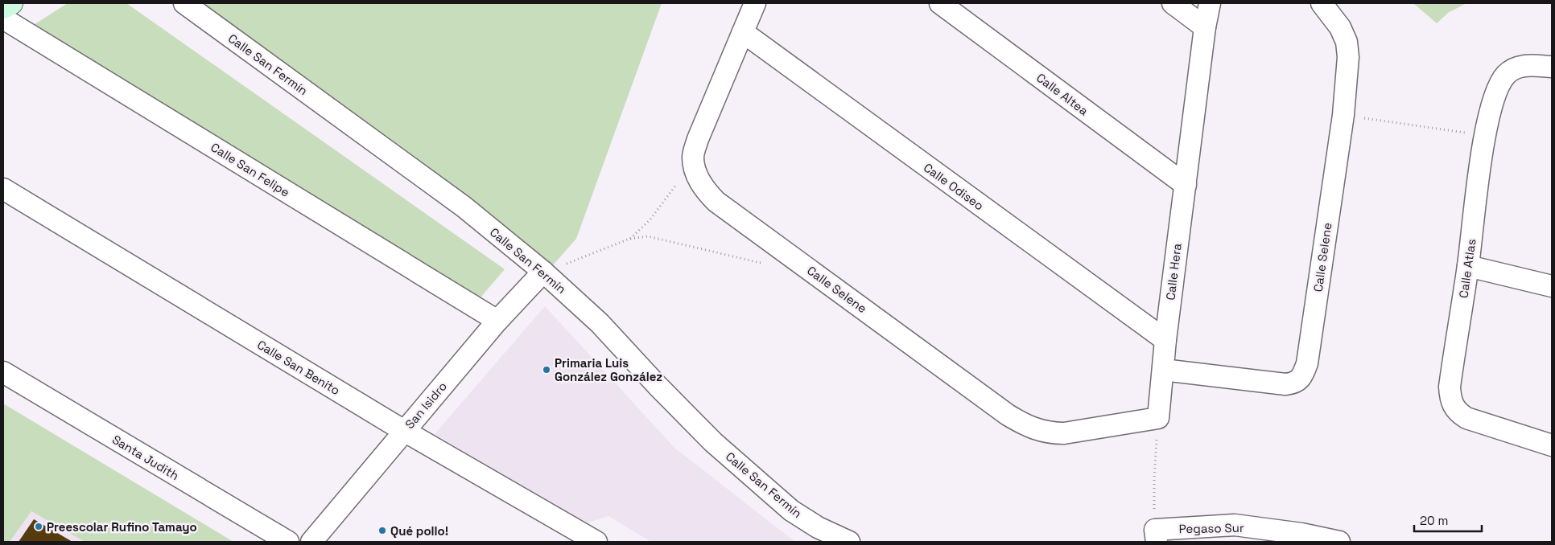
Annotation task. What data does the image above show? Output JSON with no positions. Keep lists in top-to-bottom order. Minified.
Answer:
{"streets":{"street":["Calle San Fermín","Calle Altea","Calle San Felipe","Calle Odiseo","Calle Selene","Calle Atlas","Calle Hera","Calle San Benito","San Isidro","Santa Judith","Pegaso Sur"]},"crossings":[["Calle San Fermín","San Isidro"],["Calle Altea","Calle Hera"],["Calle San Felipe","San Isidro"],["Calle Odiseo","Calle Hera"],["Calle Selene","Calle Hera"],["Calle San Benito","San Isidro"]],"places":["Primaria Luis González González","Preescolar Rufino Tamayo","Qué pollo!"],"scale_bar":"20 m"}
